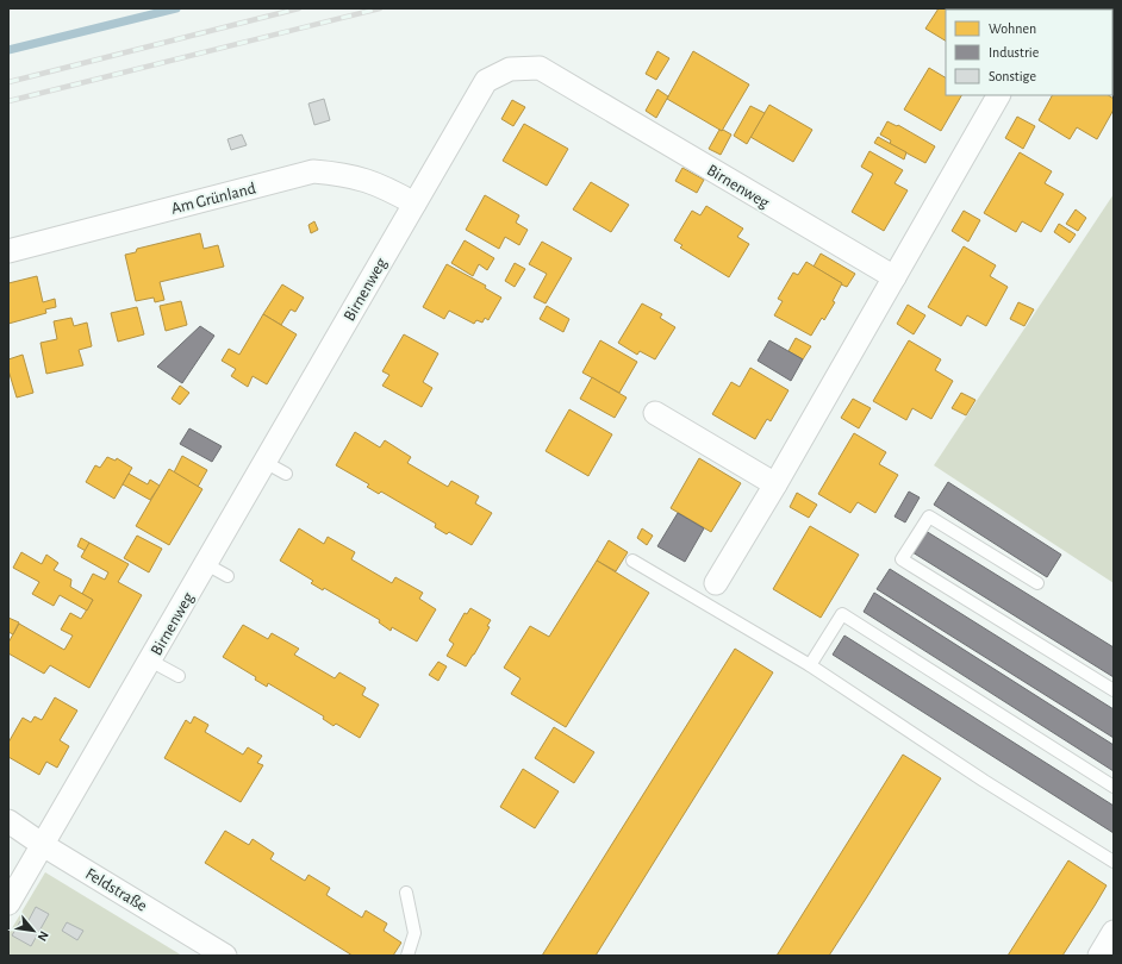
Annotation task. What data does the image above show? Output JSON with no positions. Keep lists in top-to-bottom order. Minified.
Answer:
{"streets":{"street":["Birnenweg","Am Grünland","Feldstraße"]},"crossings":[["Birnenweg","Am Grünland"],["Birnenweg","Feldstraße"]],"legend":["Wohnen","Industrie","Sonstige"],"north":"bottom right"}
